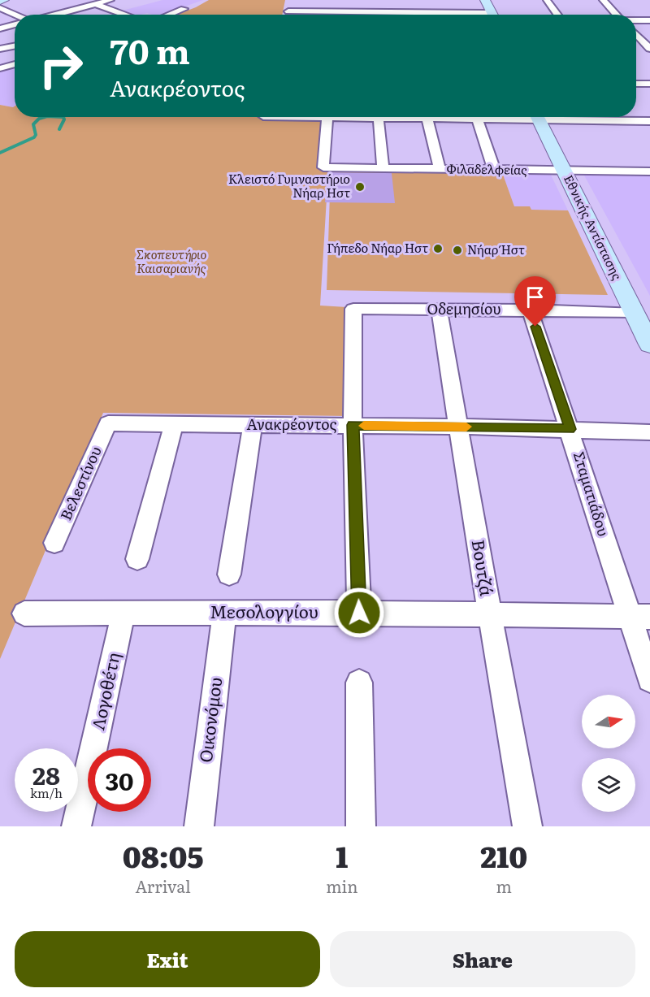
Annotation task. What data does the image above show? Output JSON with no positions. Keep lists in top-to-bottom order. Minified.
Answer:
{"streets":{"main road":["Εθνικής Αντίστασης"],"street":["Φιλαδελφείας","Οδεμησίου","Ανακρέοντος","Βελεστίνου","Σταματιάδου","Βουτζά","Μεσολογγίου","Λογοθέτη","Οικονόμου"]},"crossings":[["Φιλαδελφείας","Εθνικής Αντίστασης"],["Εθνικής Αντίστασης","Οδεμησίου"],["Οδεμησίου","Ανακρέοντος"],["Οδεμησίου","Σταματιάδου"],["Οδεμησίου","Βουτζά"],["Ανακρέοντος","Βελεστίνου"],["Ανακρέοντος","Σταματιάδου"],["Ανακρέοντος","Βουτζά"],["Σταματιάδου","Μεσολογγίου"],["Βουτζά","Μεσολογγίου"],["Μεσολογγίου","Λογοθέτη"],["Μεσολογγίου","Οικονόμου"]],"parks":["Σκοπευτήριο Καισαριανής"],"places":["Κλειστό Γυμναστήριο Νήαρ Ηστ","Γήπεδο Νήαρ Ηστ","Νήαρ Ήστ"],"north":"right","page":{"turn":["70 m","Ανακρέοντος"],"speed":"28 km/h","limit":"30","eta":["08:05","Arrival","1","min","210","m"],"buttons":["Exit","Share"]}}
